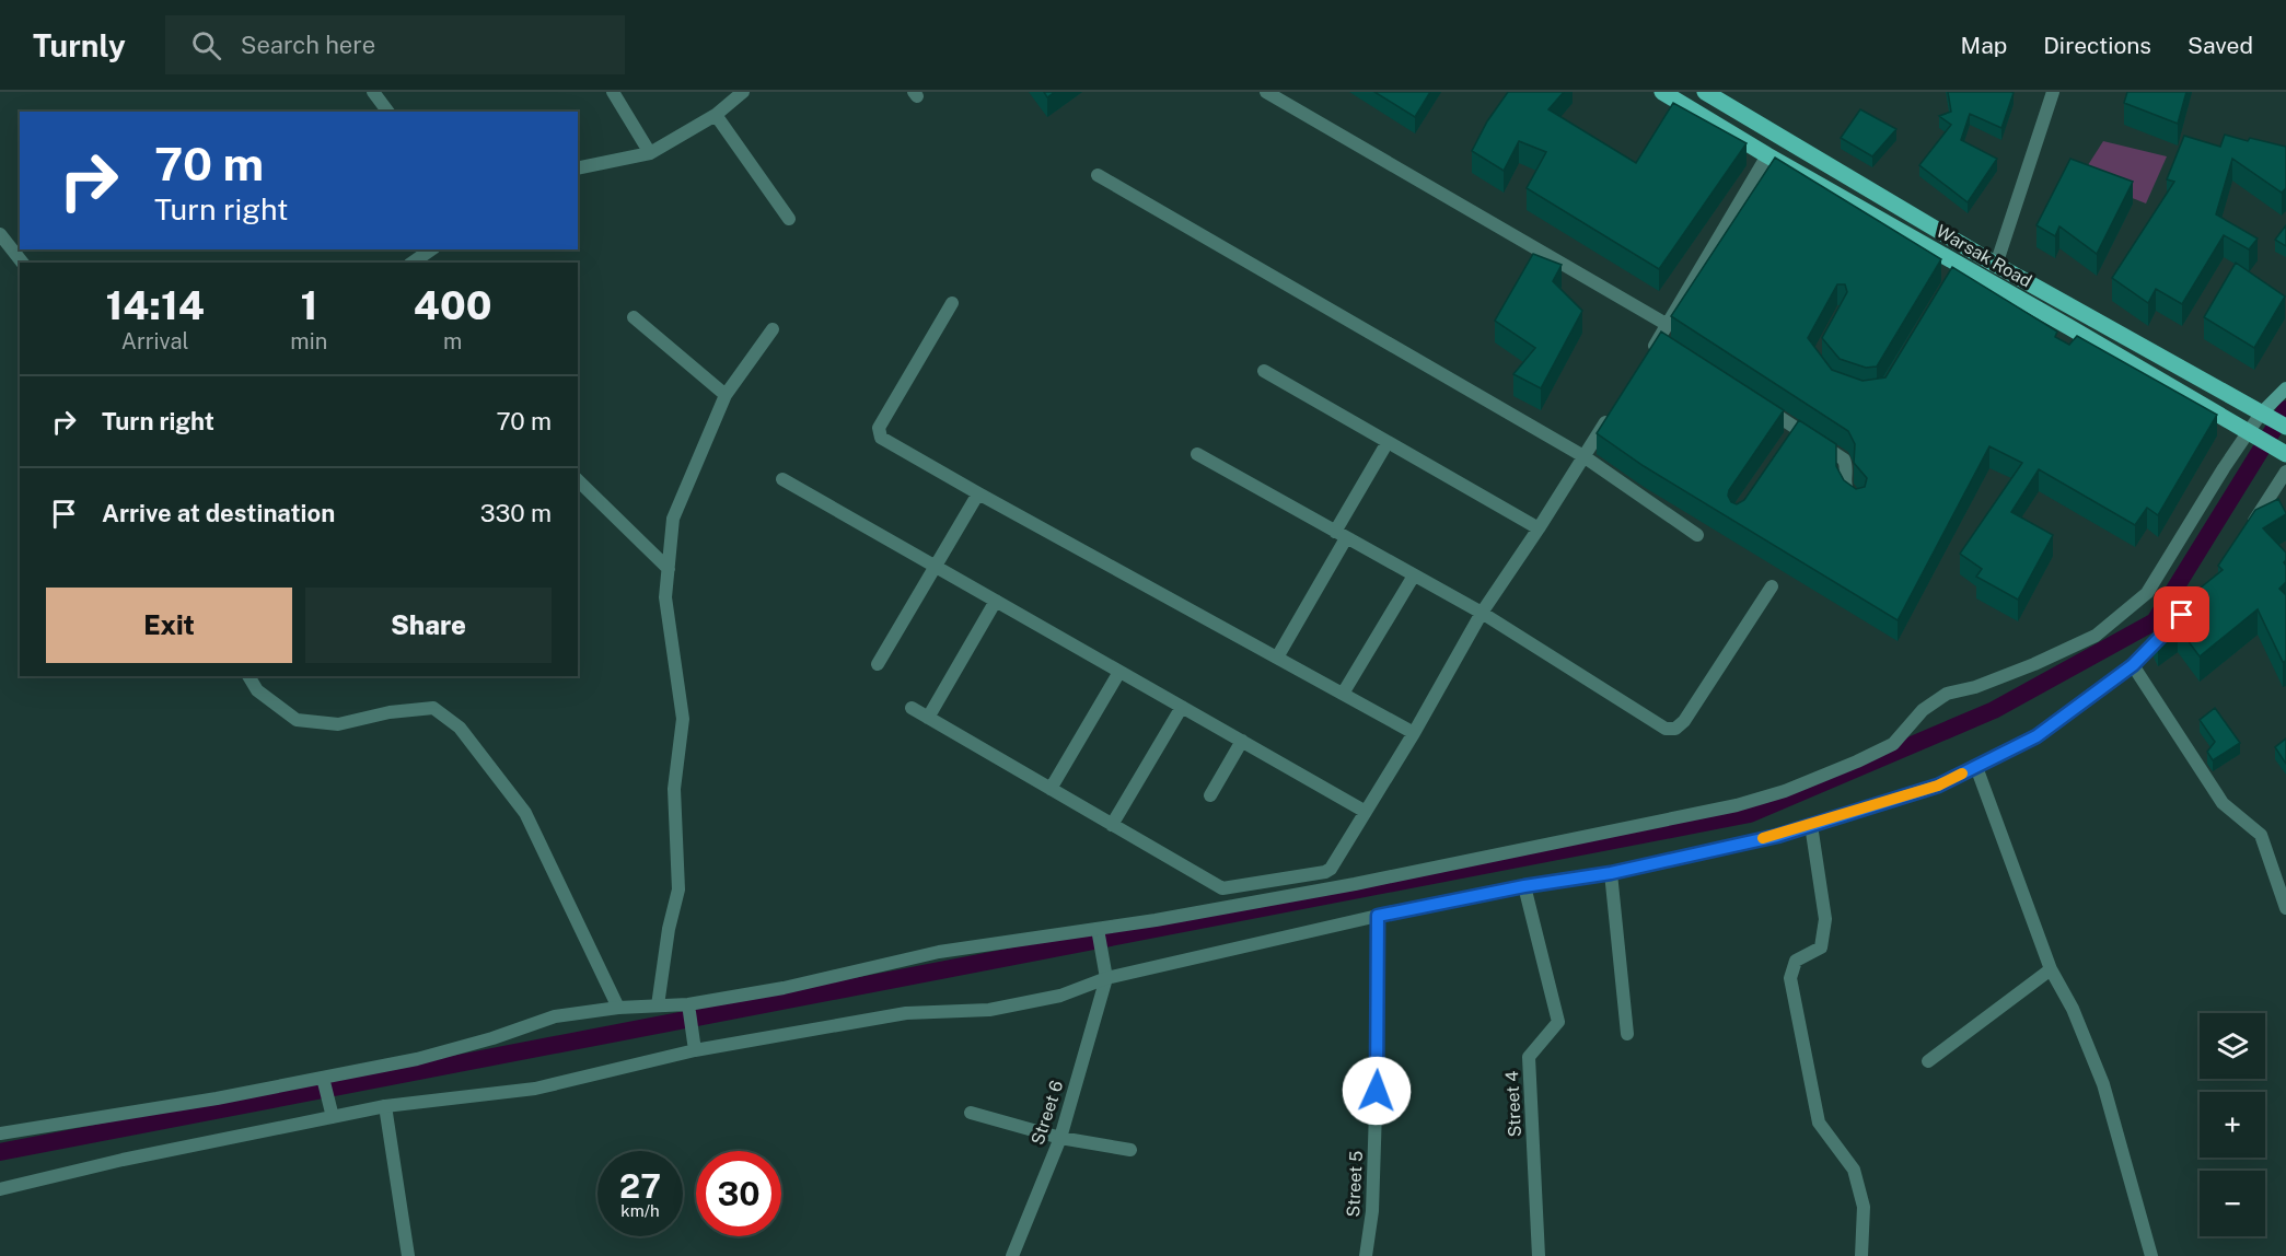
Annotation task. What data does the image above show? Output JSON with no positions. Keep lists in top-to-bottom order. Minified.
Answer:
{"streets":{"main road":["Warsak Road"],"street":["Street 4","Street 6","Street 5"]},"page":{"header":"Turnly","search":"Search here","nav":["Map","Directions","Saved"],"turn":["70 m","Turn right"],"eta":["14:14","Arrival","1","min","400","m"],"list":[{"name":"Turn right","value":"70 m"},{"name":"Arrive at destination","value":"330 m"}],"buttons":["Exit","Share"],"map_buttons":["+","−"],"speed":"27 km/h","limit":"30"}}
